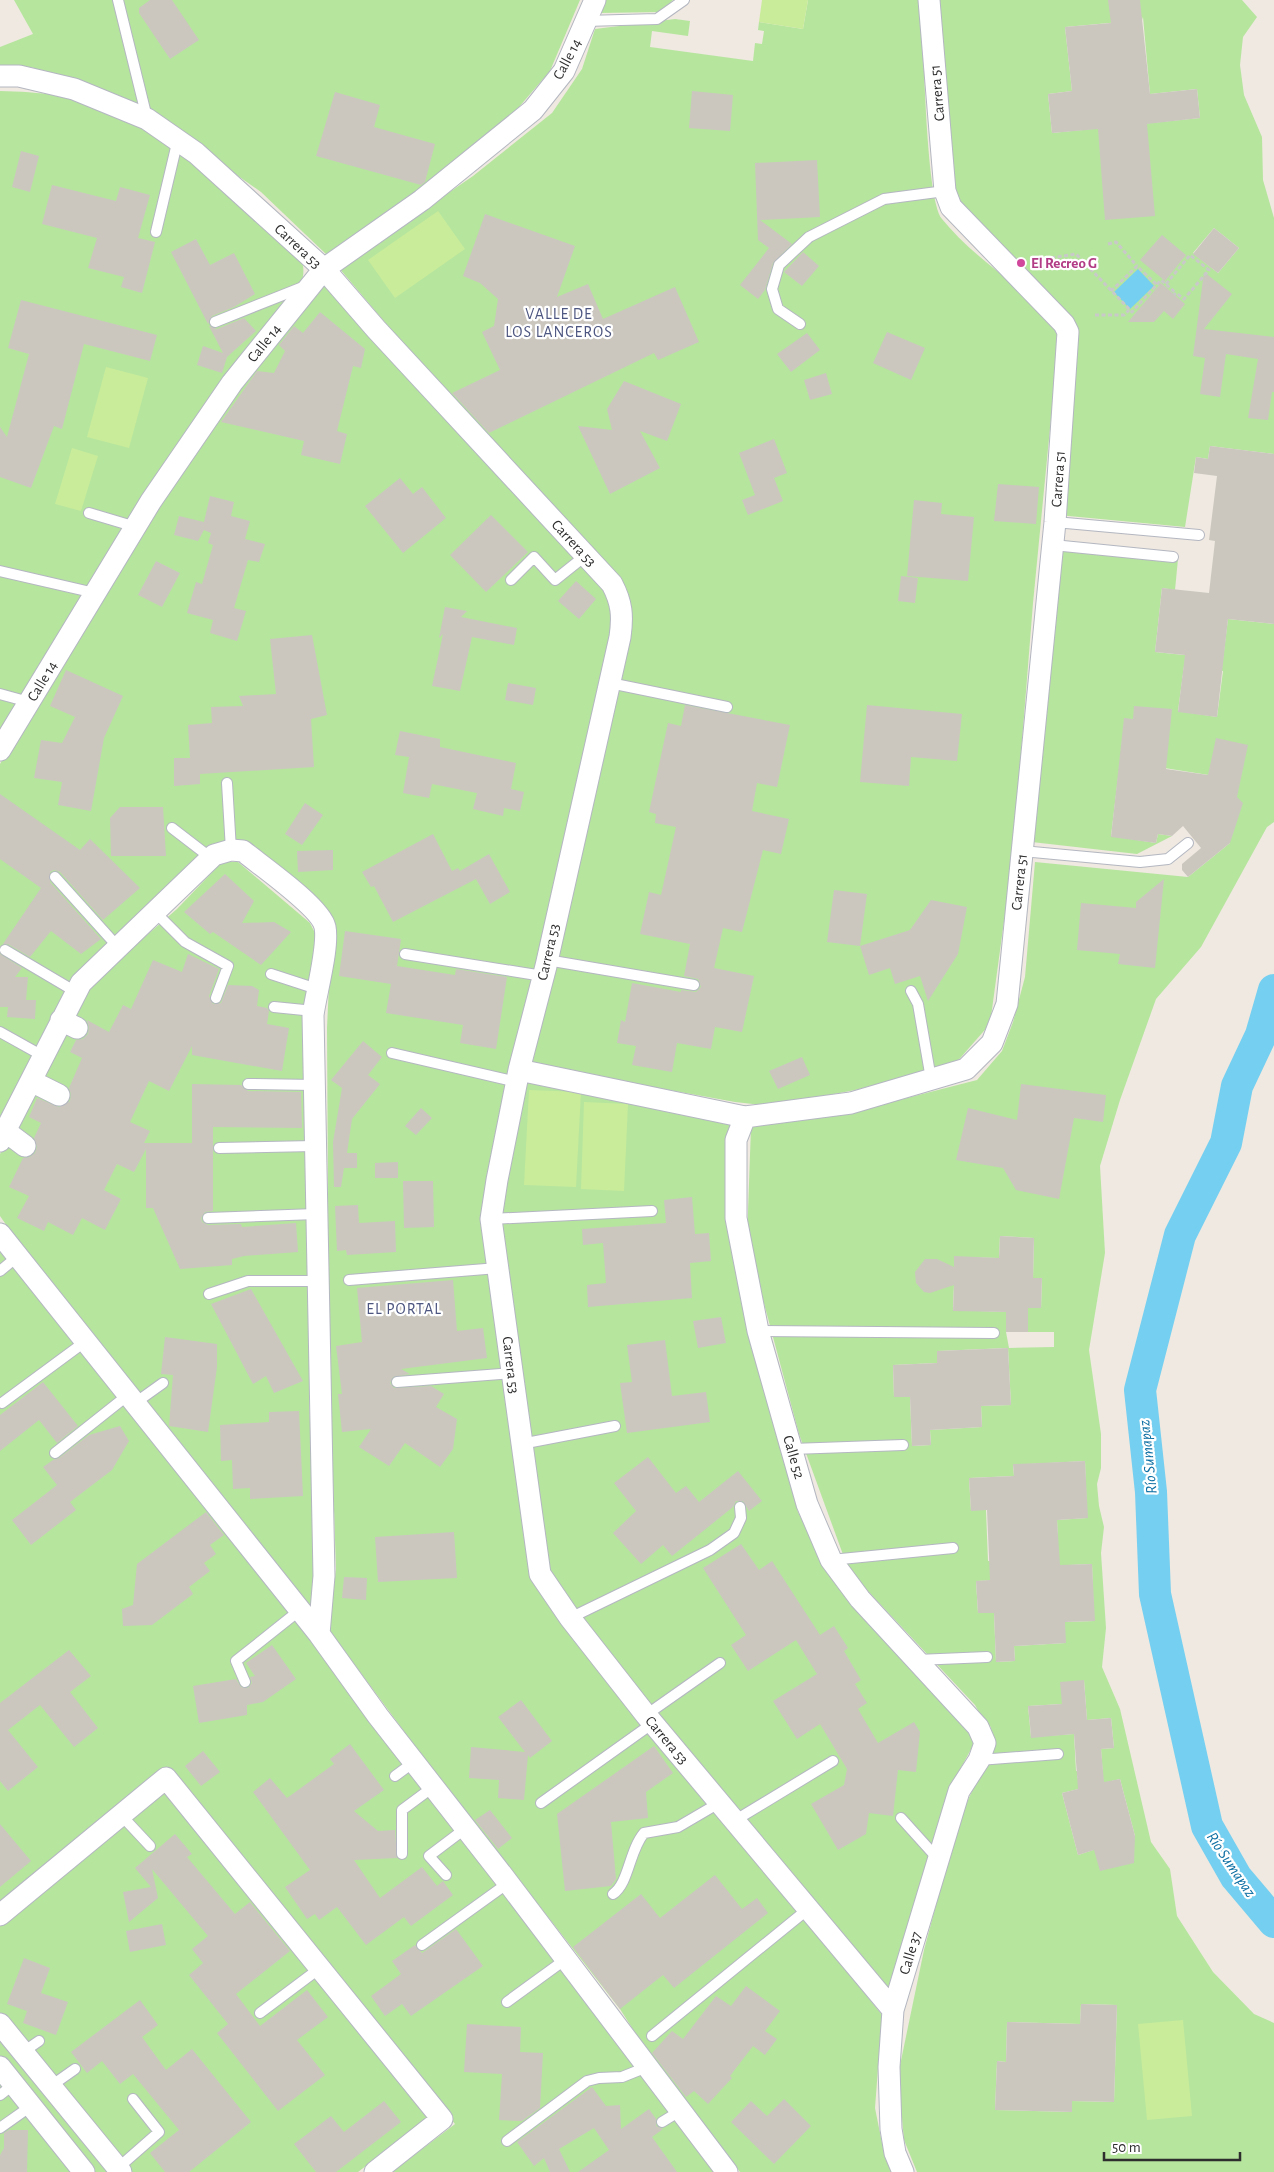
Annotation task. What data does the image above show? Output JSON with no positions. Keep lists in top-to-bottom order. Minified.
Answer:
{"streets":{"street":["Calle 14","Carrera 51","Carrera 53","Calle 52","Calle 37"]},"crossings":[["Calle 14","Carrera 53"],["Carrera 51","Carrera 53"],["Carrera 51","Calle 52"],["Carrera 53","Calle 37"],["Calle 52","Calle 37"]],"districts":["VALLE DE LOS LANCEROS","EL PORTAL"],"water":["Río Sumapaz"],"places":["El Recreo G"],"scale_bar":"50 m"}
